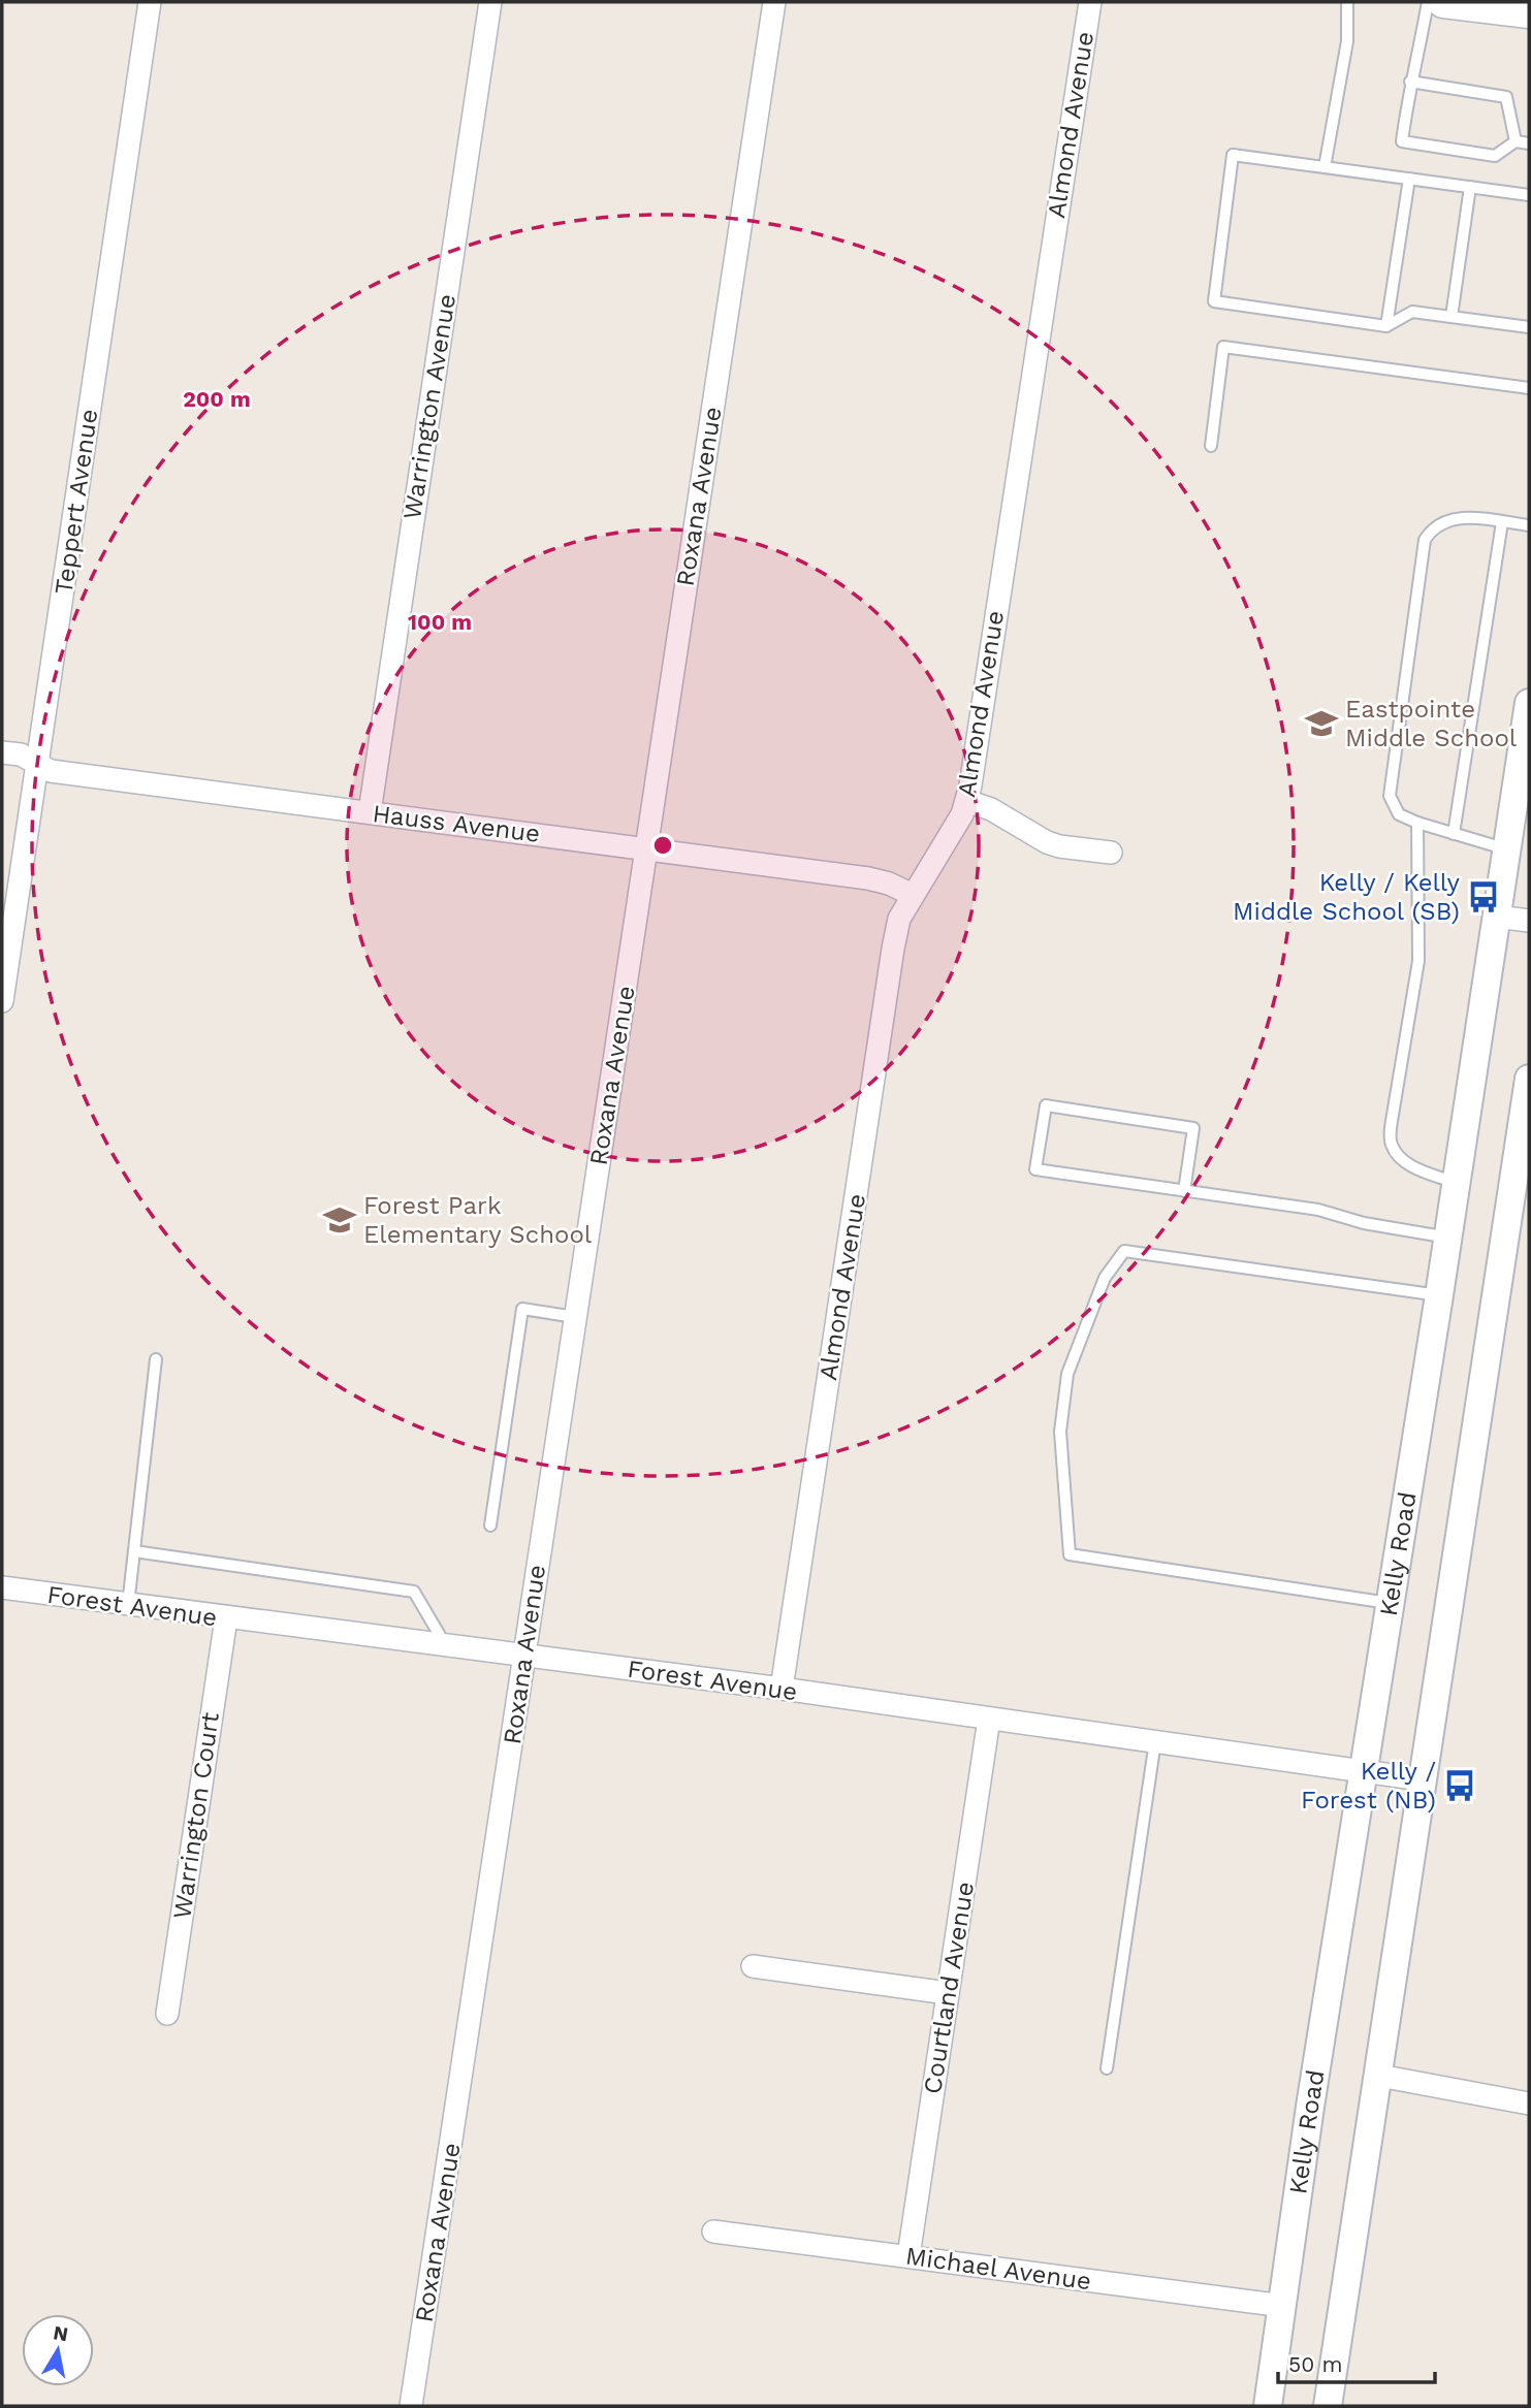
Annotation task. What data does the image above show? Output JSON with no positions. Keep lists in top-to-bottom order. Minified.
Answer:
{"streets":{"street":["Almond Avenue","Warrington Avenue","Roxana Avenue","Teppert Avenue","Hauss Avenue","Kelly Road","Forest Avenue","Warrington Court","Courtland Avenue","Michael Avenue"]},"crossings":[["Almond Avenue","Hauss Avenue"],["Almond Avenue","Forest Avenue"],["Warrington Avenue","Hauss Avenue"],["Roxana Avenue","Hauss Avenue"],["Roxana Avenue","Forest Avenue"],["Teppert Avenue","Hauss Avenue"],["Kelly Road","Forest Avenue"],["Kelly Road","Michael Avenue"],["Forest Avenue","Warrington Court"],["Forest Avenue","Courtland Avenue"],["Courtland Avenue","Michael Avenue"]],"places":{"school or university":["Eastpointe Middle School","Forest Park Elementary School"],"bus stop":["Kelly / Kelly Middle School (SB)","Kelly / Forest (NB)"]},"scale_bar":"50 m","north":"top","rings":["200 m","100 m"]}
